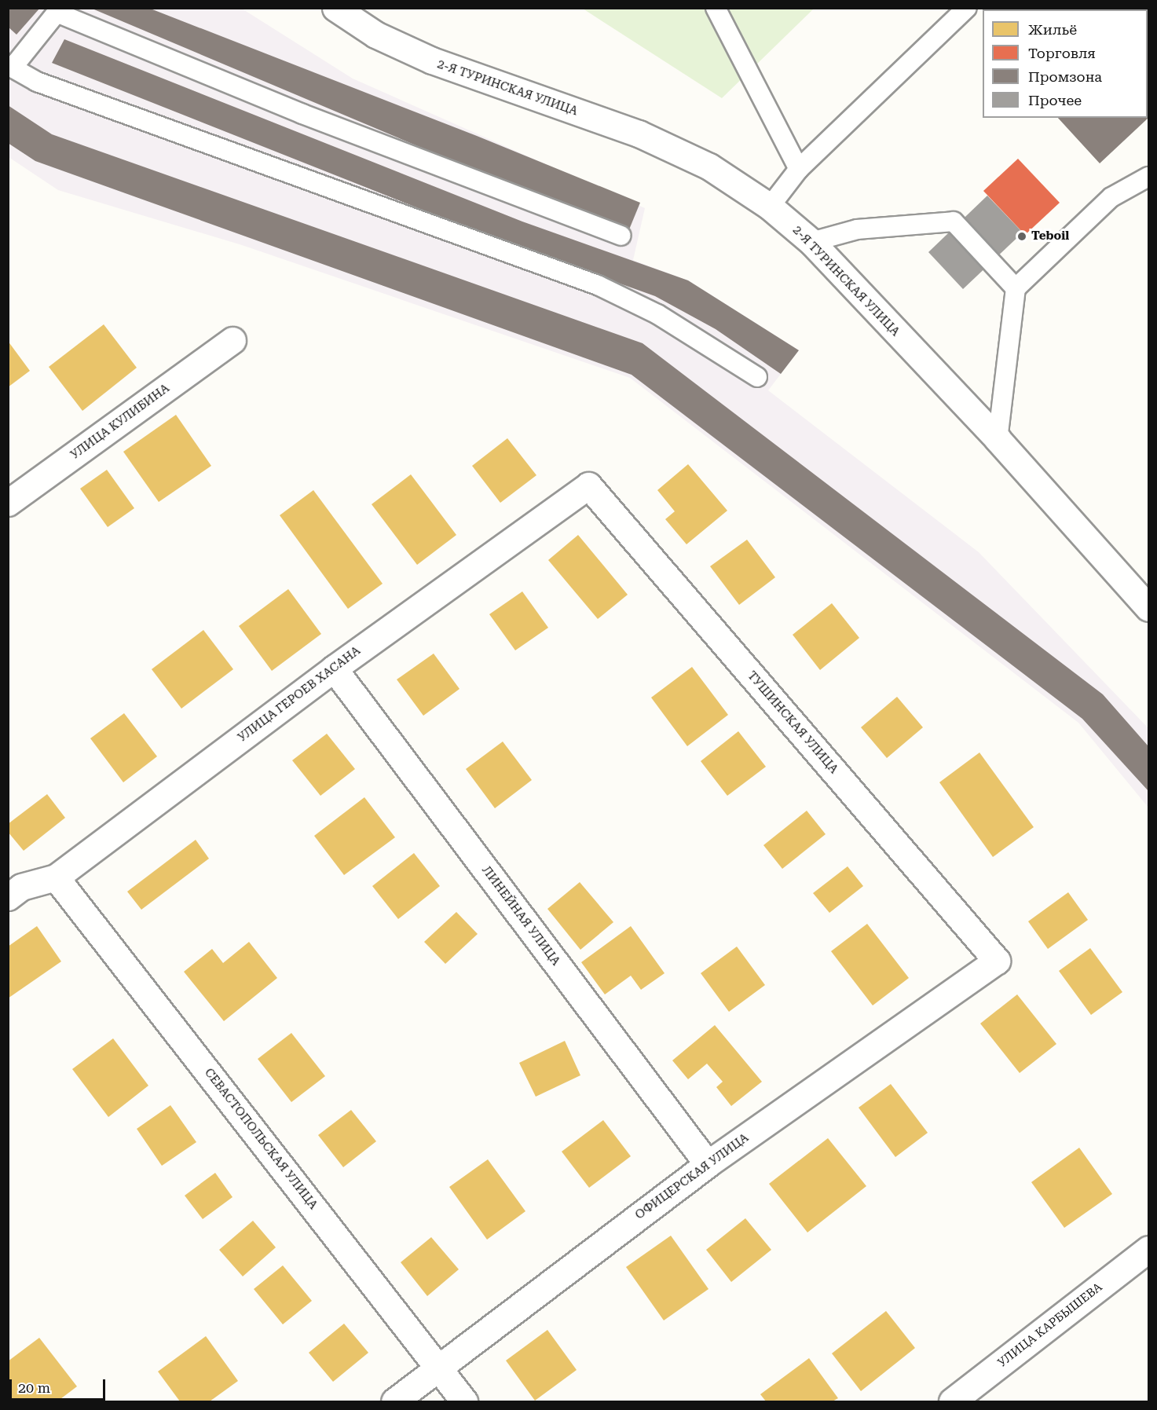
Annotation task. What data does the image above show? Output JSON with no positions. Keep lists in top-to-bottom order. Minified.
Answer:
{"streets":{"street":["2-Я ТУРИНСКАЯ УЛИЦА","УЛИЦА КУЛИБИНА","УЛИЦА ГЕРОЕВ ХАСАНА","ТУШИНСКАЯ УЛИЦА","ЛИНЕЙНАЯ УЛИЦА","СЕВАСТОПОЛЬСКАЯ УЛИЦА","ОФИЦЕРСКАЯ УЛИЦА","УЛИЦА КАРБЫШЕВА"]},"crossings":[["УЛИЦА ГЕРОЕВ ХАСАНА","ТУШИНСКАЯ УЛИЦА"],["УЛИЦА ГЕРОЕВ ХАСАНА","ЛИНЕЙНАЯ УЛИЦА"],["УЛИЦА ГЕРОЕВ ХАСАНА","СЕВАСТОПОЛЬСКАЯ УЛИЦА"],["ТУШИНСКАЯ УЛИЦА","ОФИЦЕРСКАЯ УЛИЦА"],["ЛИНЕЙНАЯ УЛИЦА","ОФИЦЕРСКАЯ УЛИЦА"],["СЕВАСТОПОЛЬСКАЯ УЛИЦА","ОФИЦЕРСКАЯ УЛИЦА"]],"places":["Teboil"],"legend":["Жильё","Торговля","Промзона","Прочее"],"scale_bar":"20 m"}
